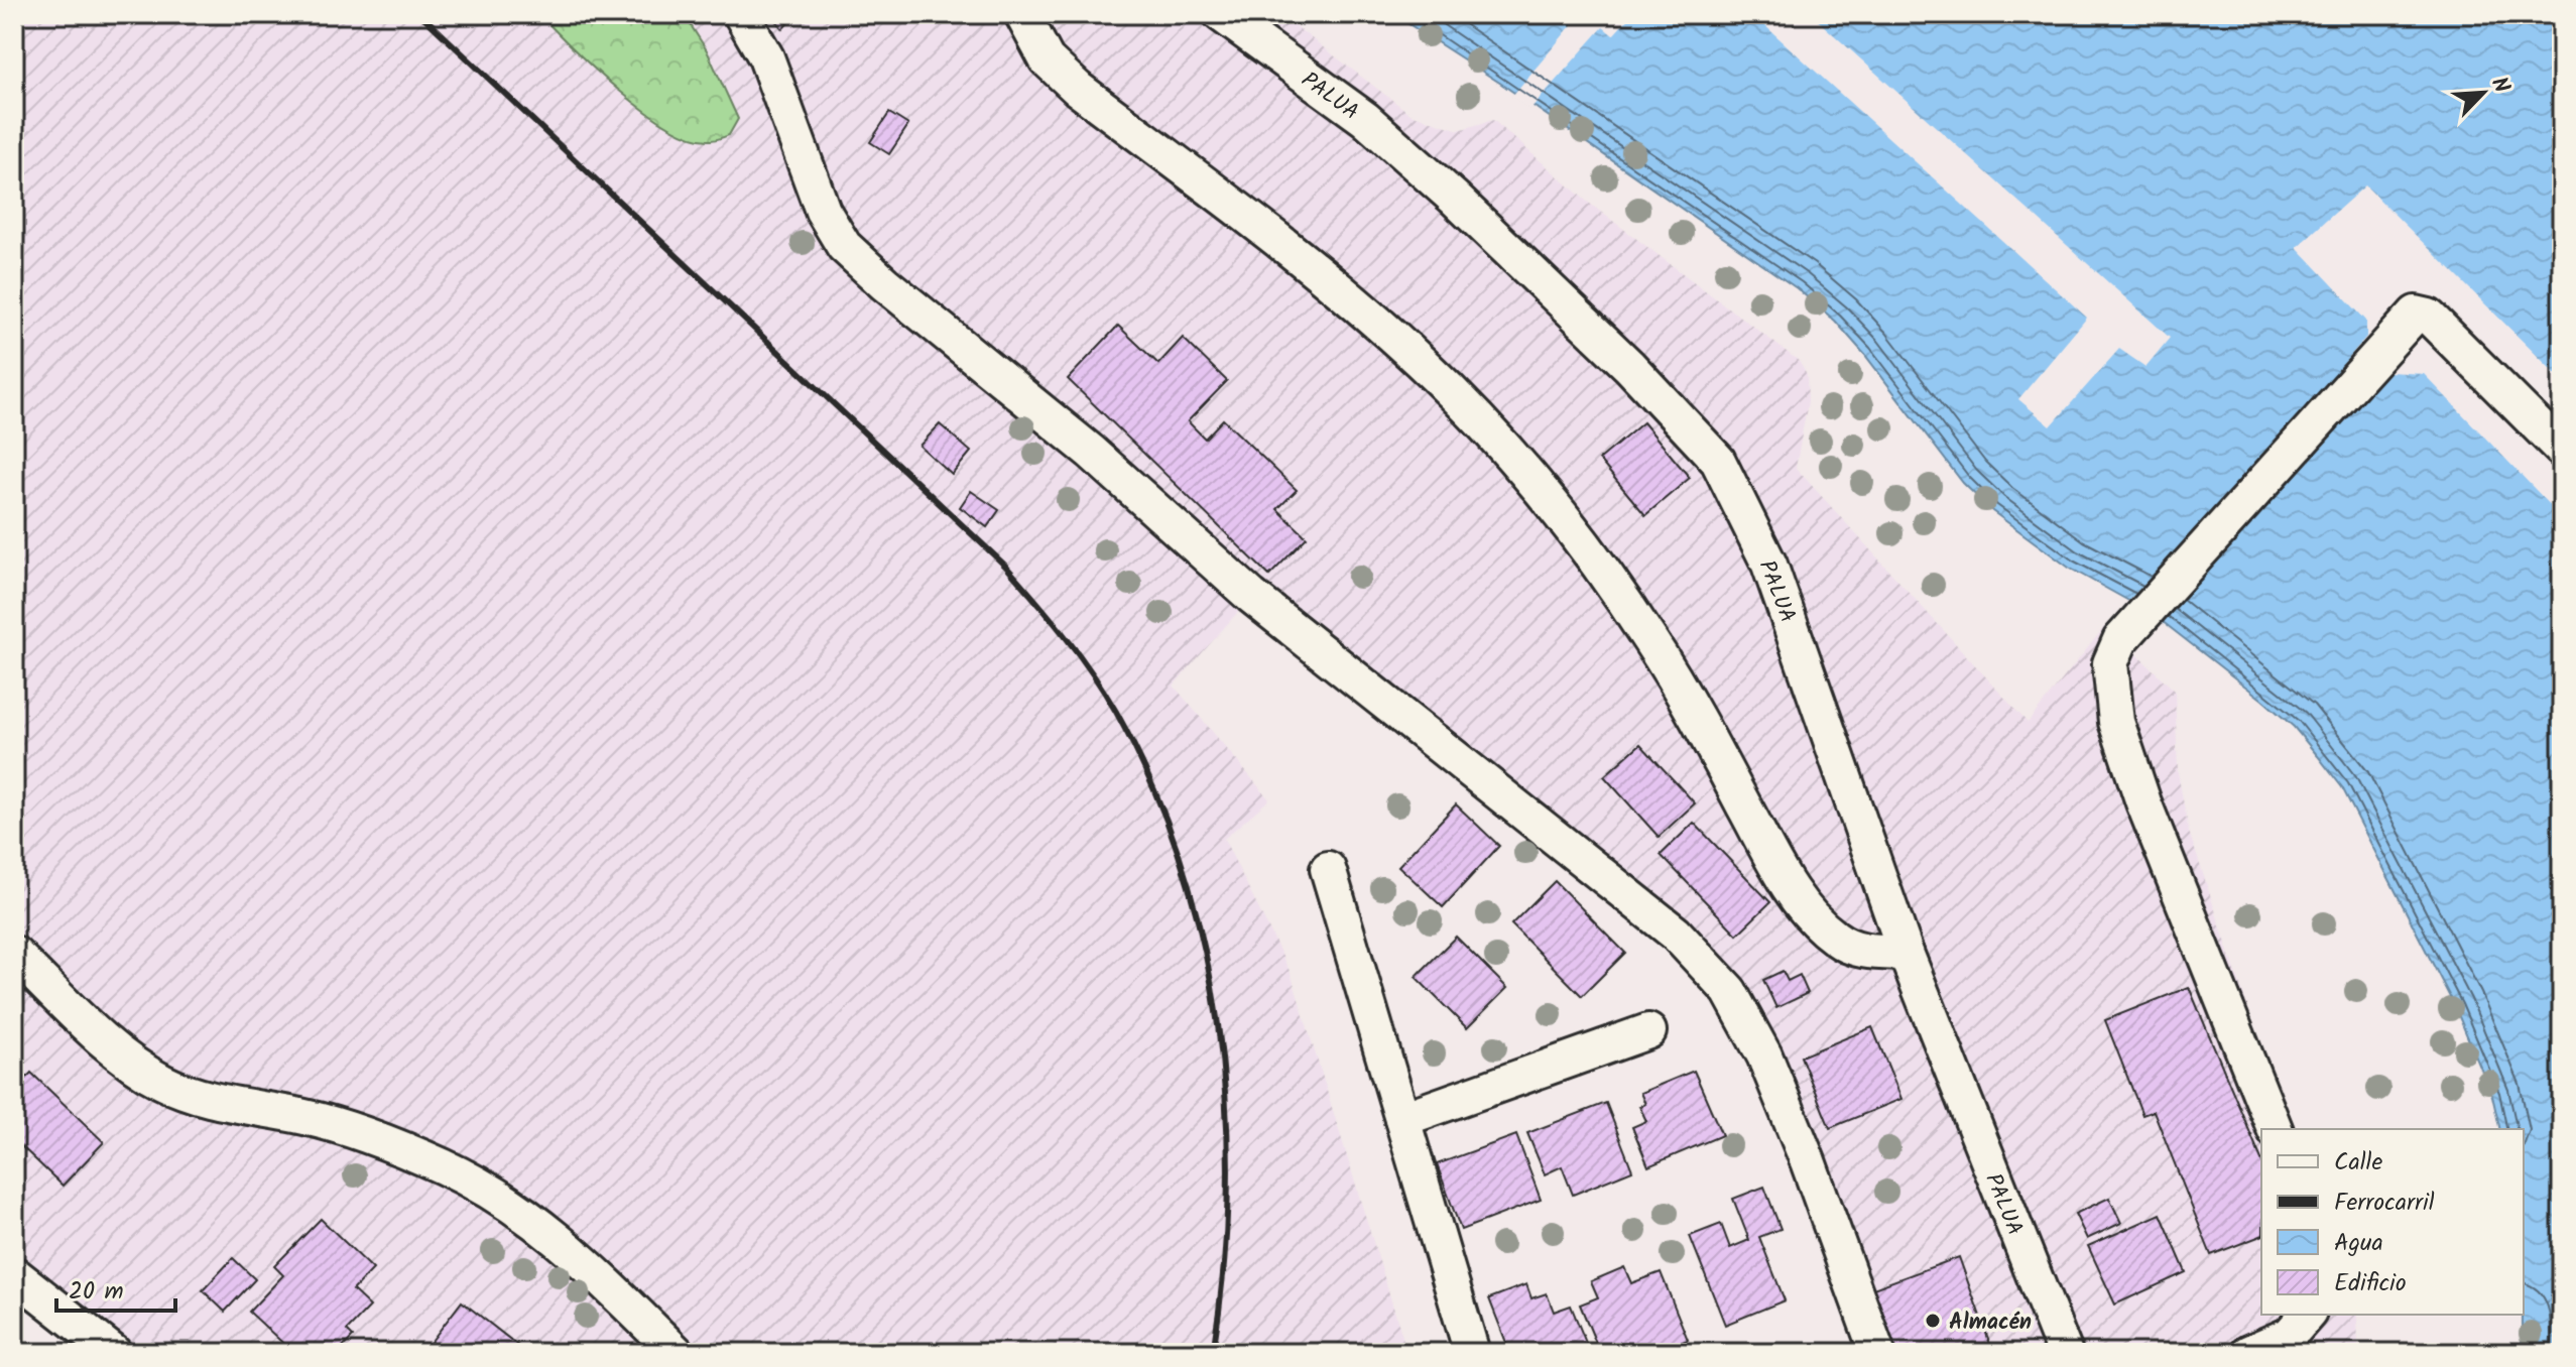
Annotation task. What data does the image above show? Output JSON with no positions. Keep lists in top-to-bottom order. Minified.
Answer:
{"streets":{"street":["PALUA"]},"places":["Almacén"],"legend":["Calle","Ferrocarril","Agua","Edificio"],"scale_bar":"20 m","north":"top right"}
